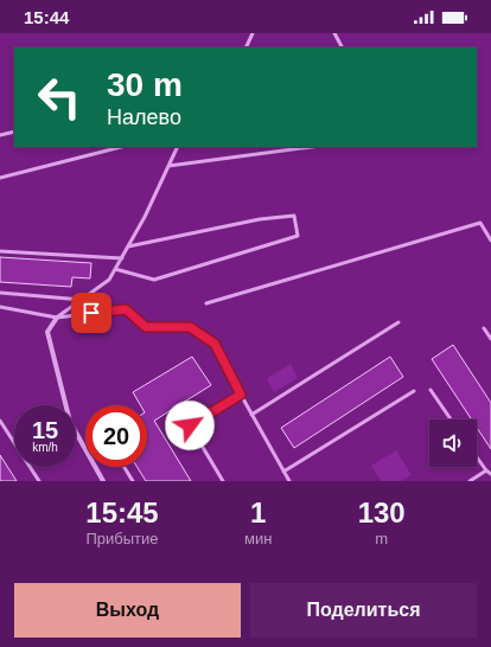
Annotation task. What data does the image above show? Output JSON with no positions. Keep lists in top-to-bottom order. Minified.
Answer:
{"page":{"status":"15:44","turn":["30 m","Налево"],"speed":"15 km/h","limit":"20","eta":["15:45","Прибытие","1","мин","130","m"],"buttons":["Выход","Поделиться"]}}
